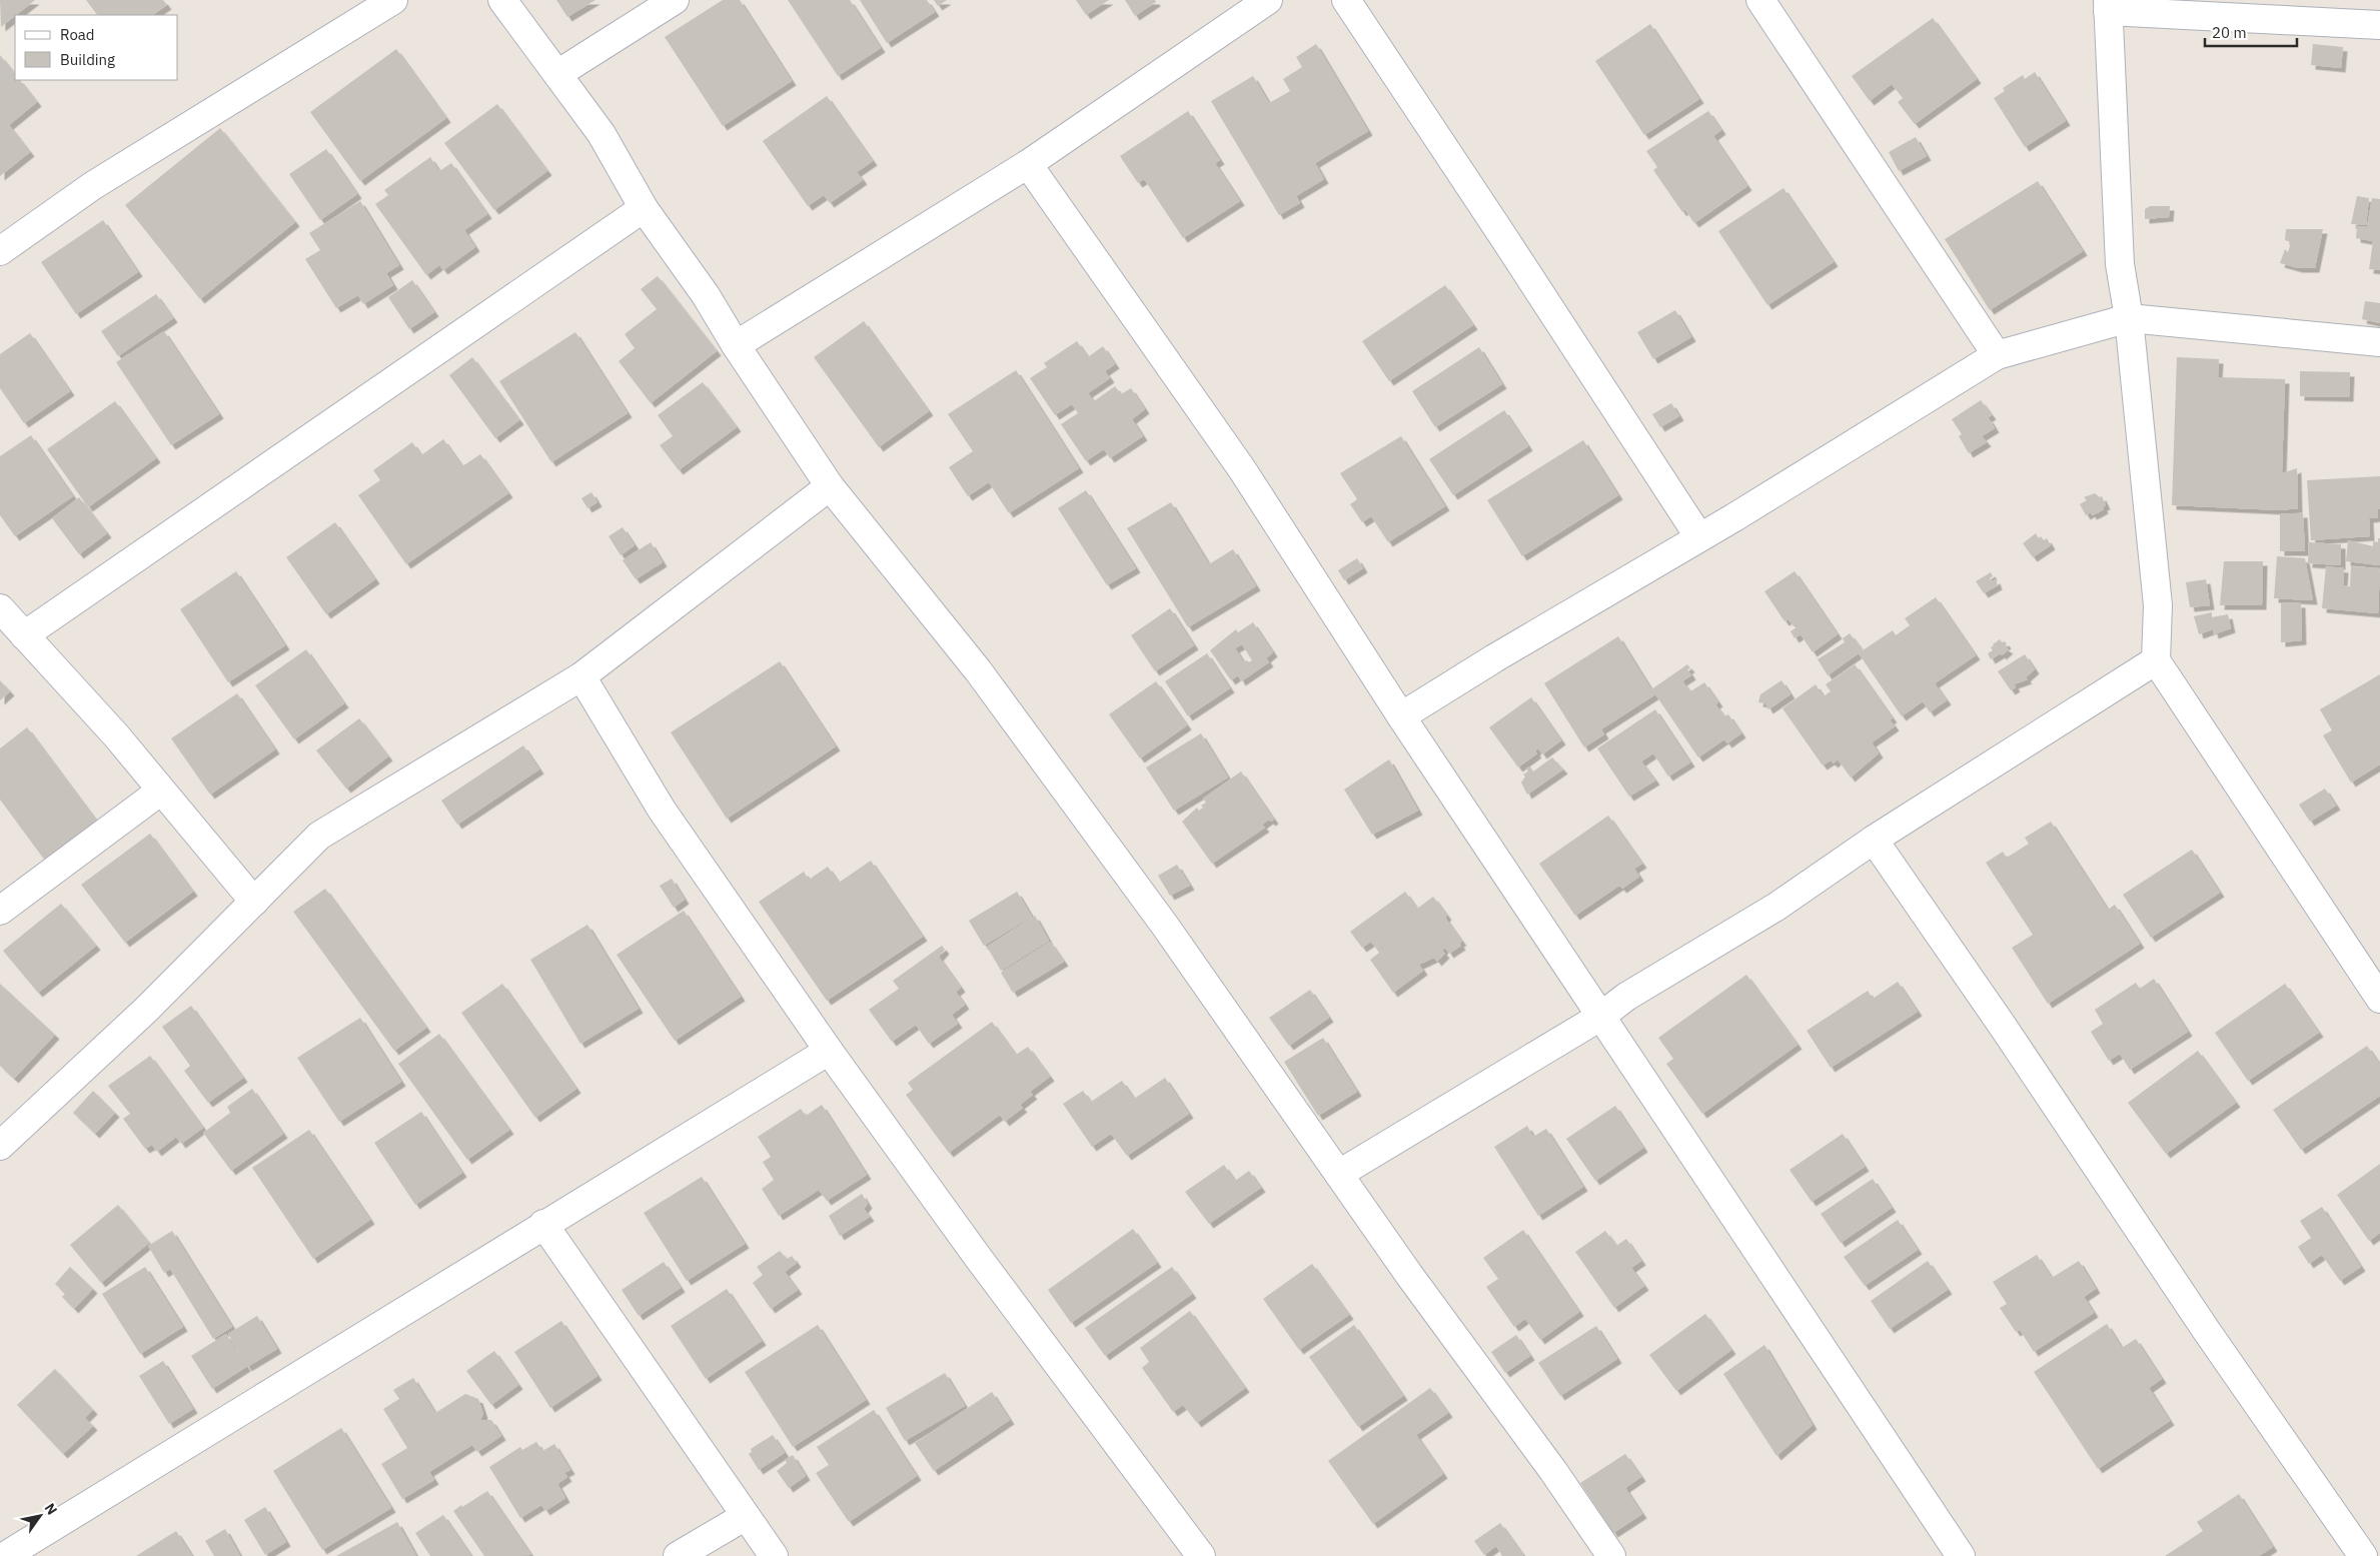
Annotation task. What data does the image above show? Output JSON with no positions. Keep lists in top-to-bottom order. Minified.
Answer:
{"legend":["Road","Building"],"scale_bar":"20 m","north":"top right"}
